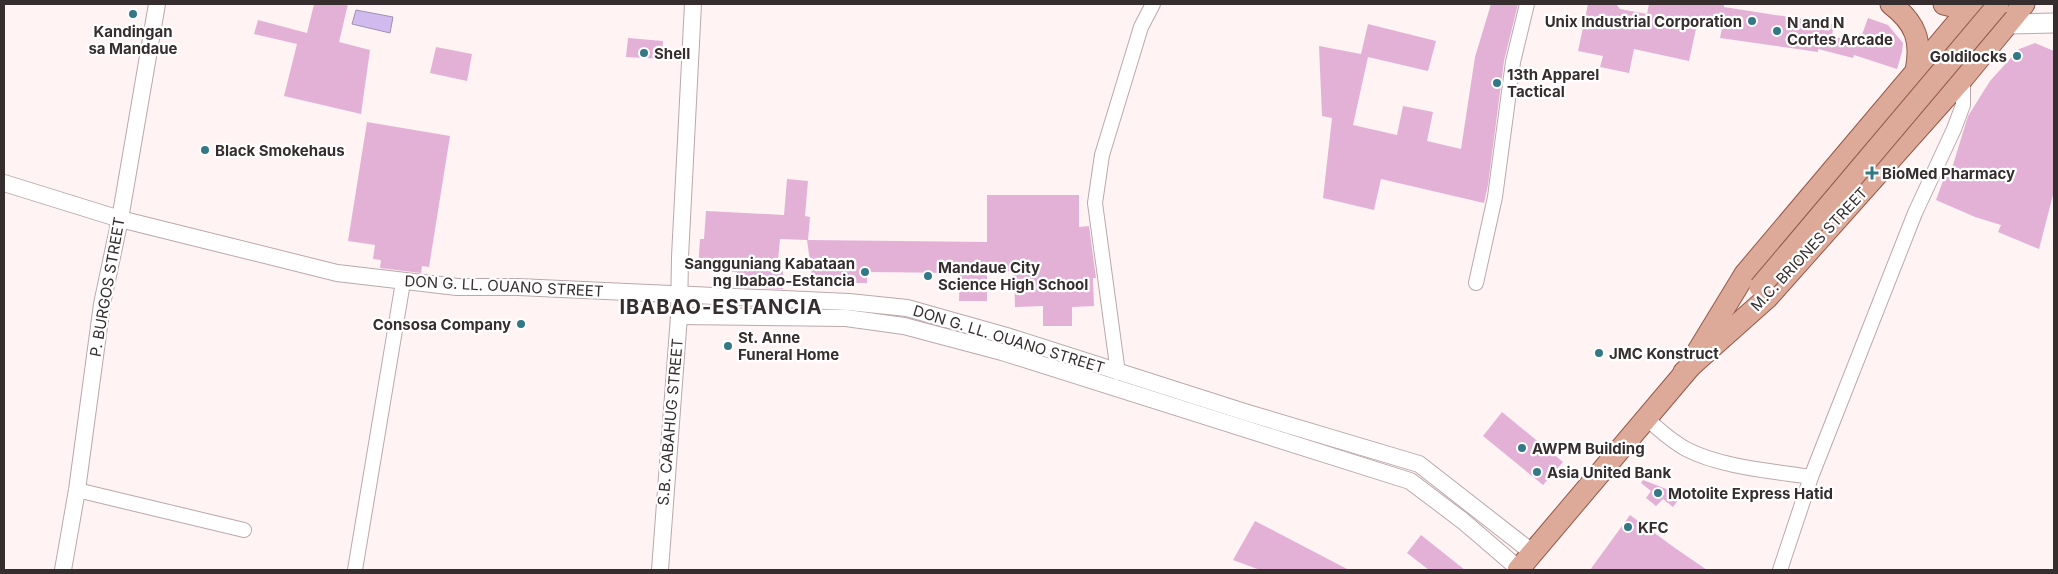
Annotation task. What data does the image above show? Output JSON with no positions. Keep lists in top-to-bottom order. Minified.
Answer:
{"streets":{"main road":["M.C. BRIONES STREET"],"street":["DON G. LL. OUANO STREET","P. BURGOS STREET","S.B. CABAHUG STREET"]},"crossings":[["M.C. BRIONES STREET","DON G. LL. OUANO STREET"],["DON G. LL. OUANO STREET","P. BURGOS STREET"],["DON G. LL. OUANO STREET","S.B. CABAHUG STREET"]],"districts":["IBABAO-ESTANCIA"],"places":{"other":["Kandingan sa Mandaue","Unix Industrial Corporation","N and N Cortes Arcade","Shell","Goldilocks","13th Apparel Tactical","Black Smokehaus","Sangguniang Kabataan ng Ibabao-Estancia","Mandaue City Science High School","Consosa Company","St. Anne Funeral Home","JMC Konstruct","AWPM Building","Asia United Bank","Motolite Express Hatid","KFC"],"health":["BioMed Pharmacy"]}}
